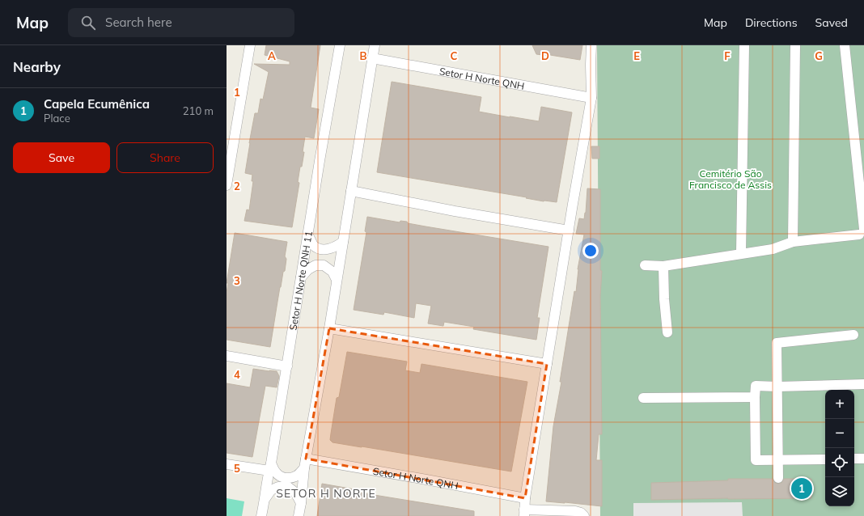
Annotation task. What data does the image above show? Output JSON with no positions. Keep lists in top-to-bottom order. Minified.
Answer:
{"streets":{"street":["Setor H Norte QNH","Setor H Norte QNH 11"]},"districts":["SETOR H NORTE"],"parks":["Cemitério São Francisco de Assis"],"page":{"header":"Map","search":"Search here","nav":["Map","Directions","Saved"],"heading":"Nearby","list":[{"mark":"1","name":"Capela Ecumênica","note":"Place","value":"210 m"}],"buttons":["Save","Share"],"map_buttons":["+","−"],"pins":"1"},"grid":{"columns":["A","B","C","D","E","F","G"],"rows":["1","2","3","4","5"]}}
